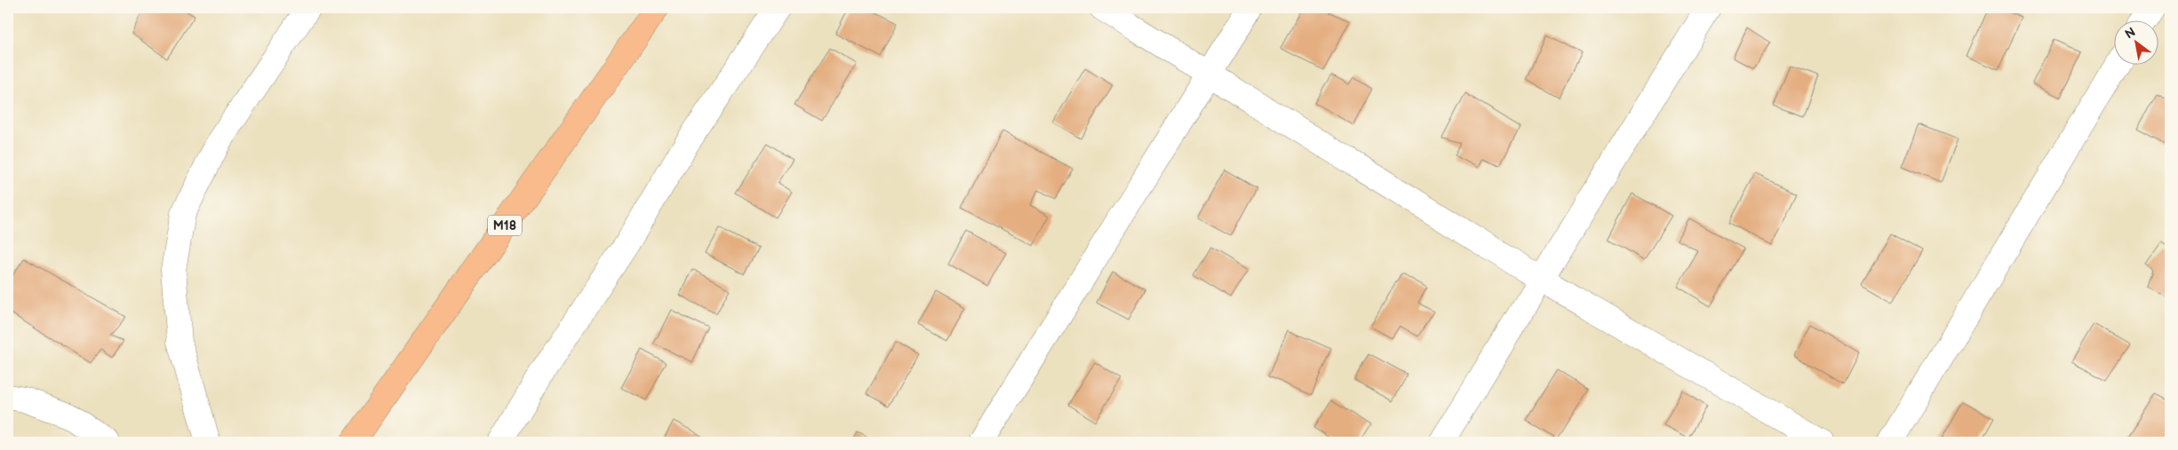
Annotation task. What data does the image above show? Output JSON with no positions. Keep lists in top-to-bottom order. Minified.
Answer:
{"streets":{"main road":["M18"]},"north":"top left"}
